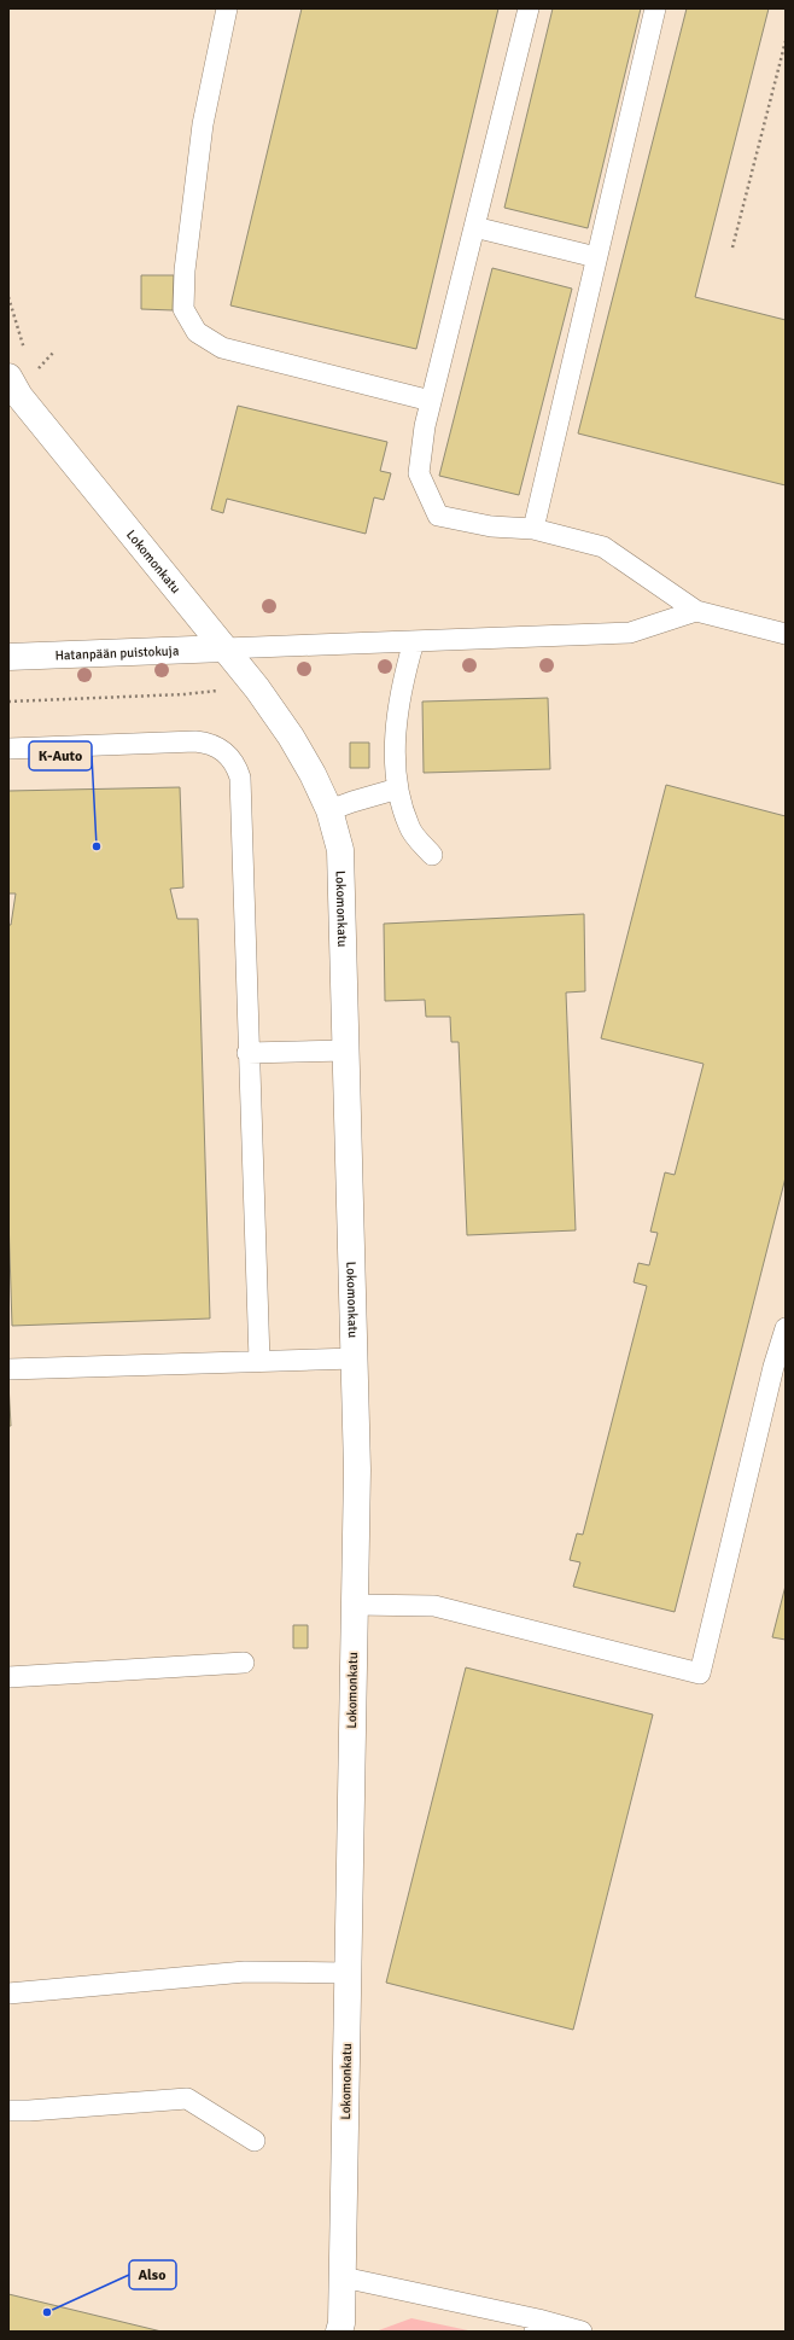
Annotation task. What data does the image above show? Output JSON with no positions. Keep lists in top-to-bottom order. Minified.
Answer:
{"streets":{"street":["Lokomonkatu","Hatanpään puistokuja"]},"crossings":[["Lokomonkatu","Hatanpään puistokuja"]],"places":["K-Auto","Also"]}
